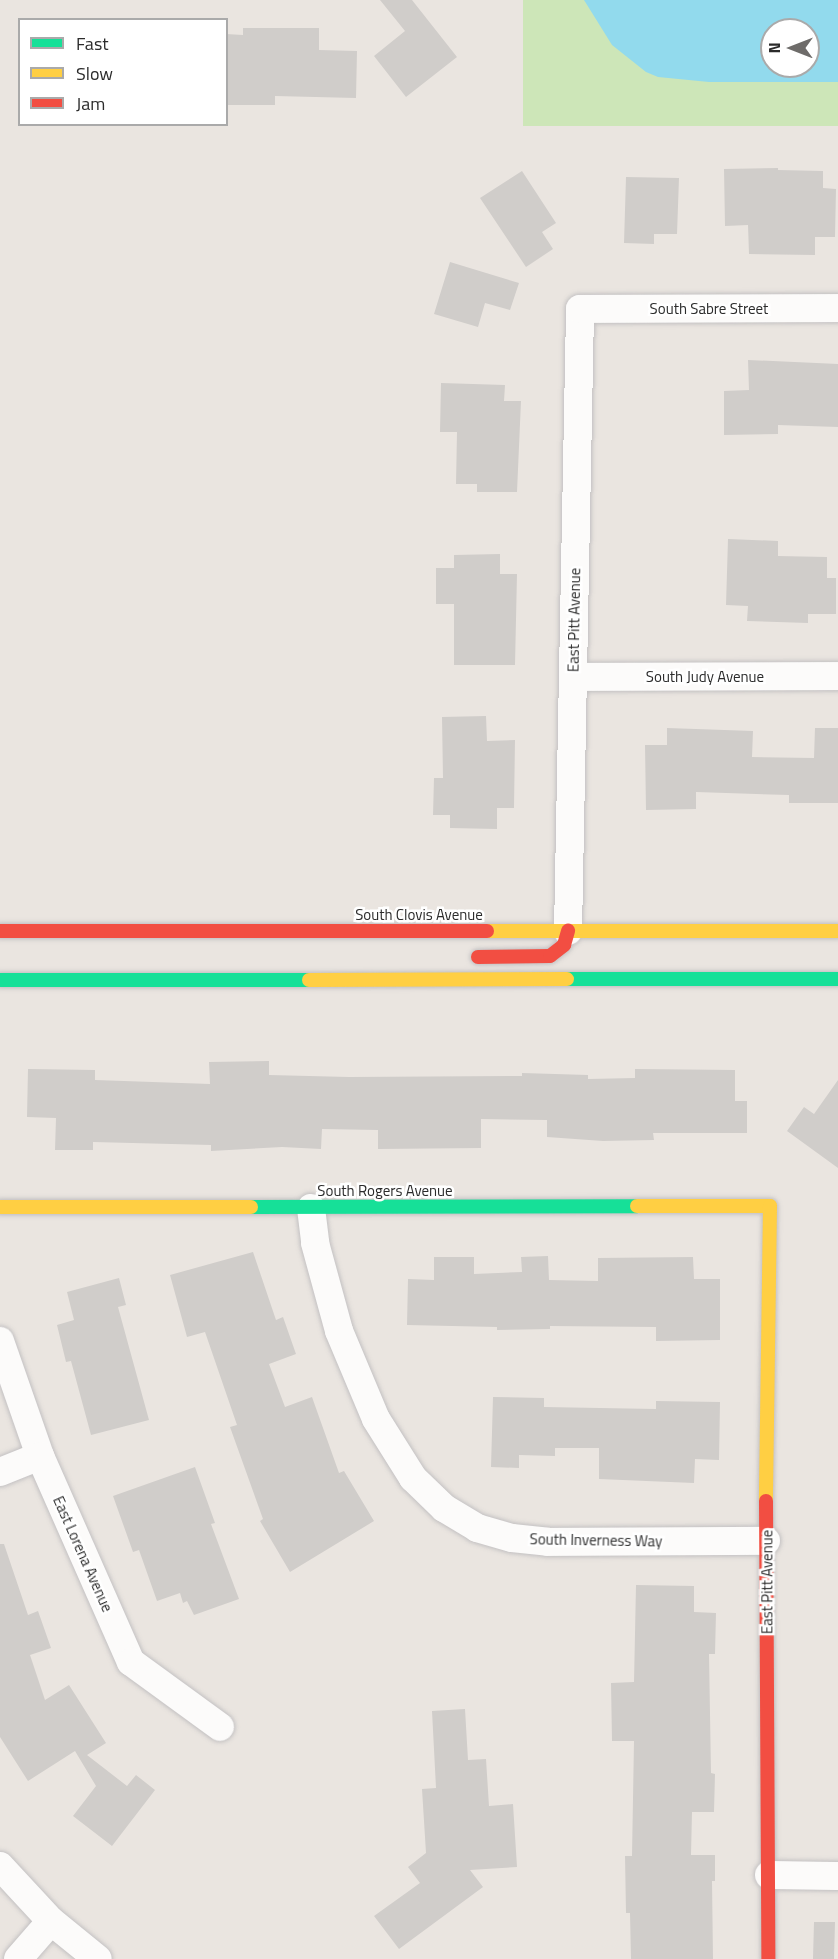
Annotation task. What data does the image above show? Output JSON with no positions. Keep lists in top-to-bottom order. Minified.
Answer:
{"streets":{"main road":["East Pitt Avenue","South Clovis Avenue","South Rogers Avenue"],"street":["South Sabre Street","South Judy Avenue","South Inverness Way","East Lorena Avenue"]},"crossings":[["South Sabre Street","East Pitt Avenue"],["East Pitt Avenue","South Judy Avenue"],["East Pitt Avenue","South Clovis Avenue"],["East Pitt Avenue","South Rogers Avenue"],["East Pitt Avenue","South Inverness Way"],["South Rogers Avenue","South Inverness Way"]],"legend":["Fast","Slow","Jam"],"north":"left"}
